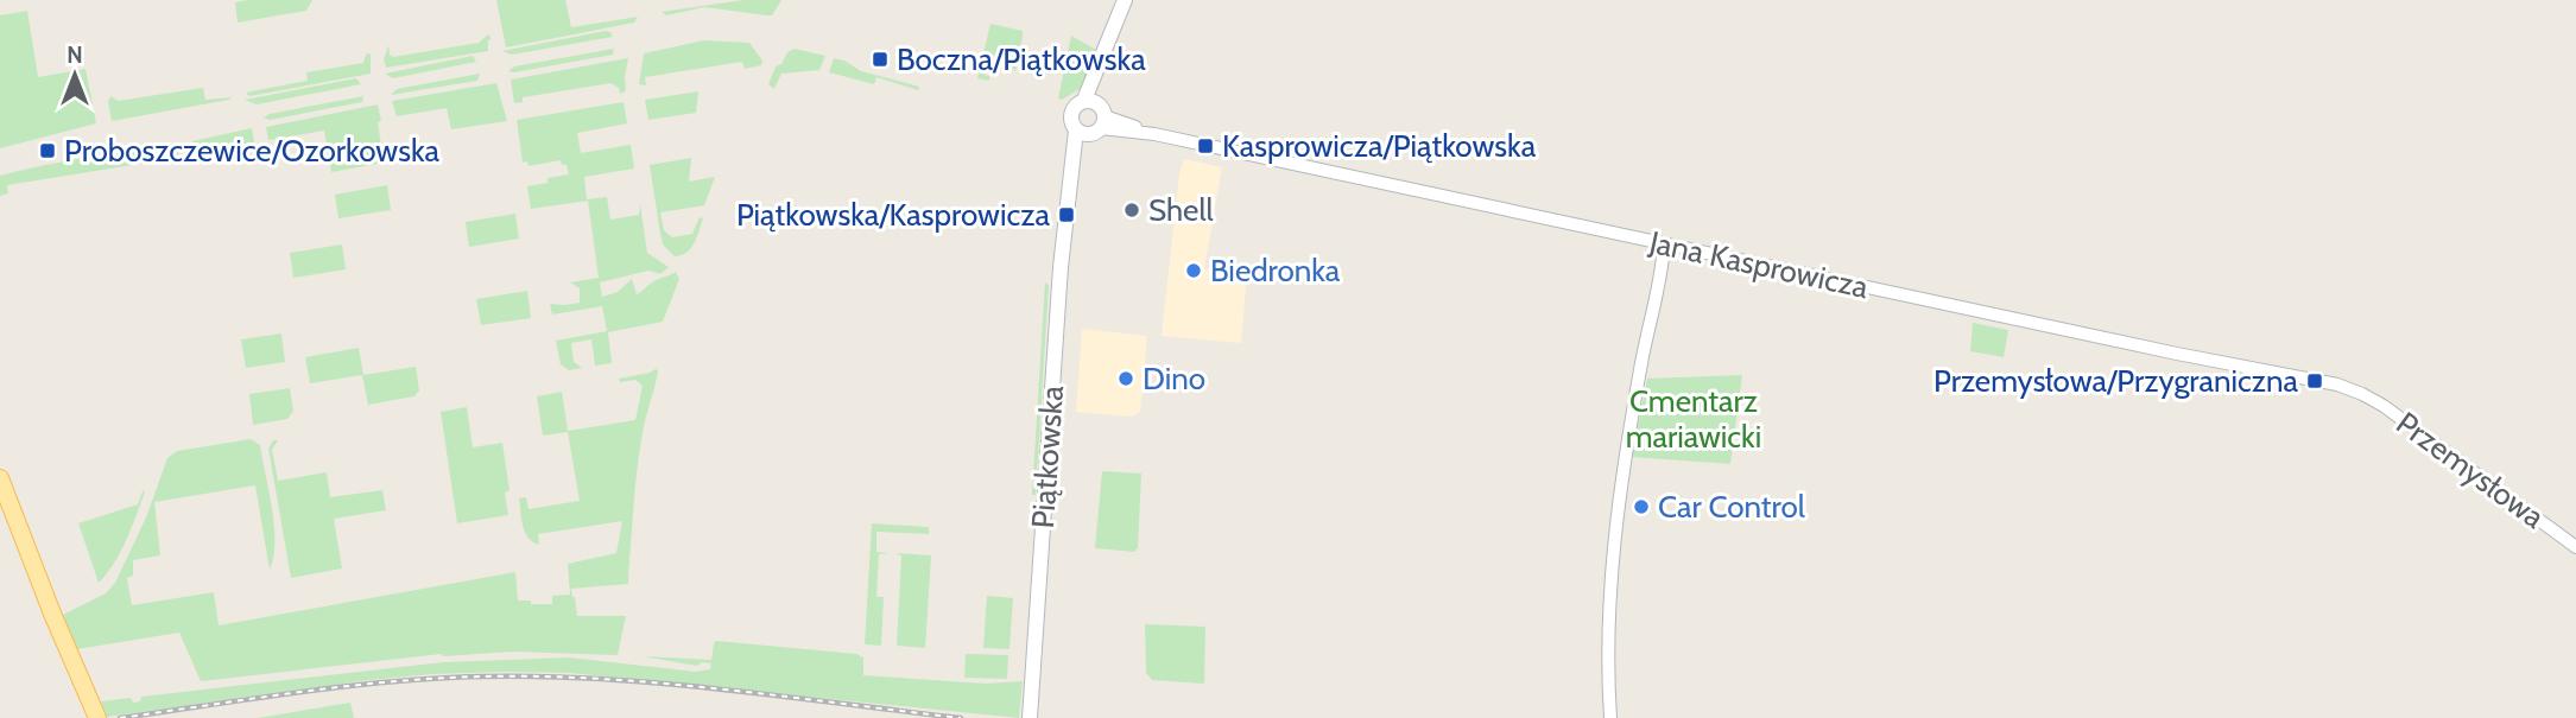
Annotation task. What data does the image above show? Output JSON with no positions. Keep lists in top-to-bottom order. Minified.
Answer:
{"streets":{"main road":["Piątkowska"],"street":["Jana Kasprowicza","Przemysłowa"]},"crossings":[["Jana Kasprowicza","Piątkowska"],["Jana Kasprowicza","Przemysłowa"]],"parks":["Cmentarz mariawicki"],"places":{"transit":["Boczna/Piątkowska","Kasprowicza/Piątkowska","Proboszczewice/Ozorkowska","Piątkowska/Kasprowicza","Przemysłowa/Przygraniczna"],"other":["Shell","Biedronka","Dino","Car Control"]},"north":"top"}
